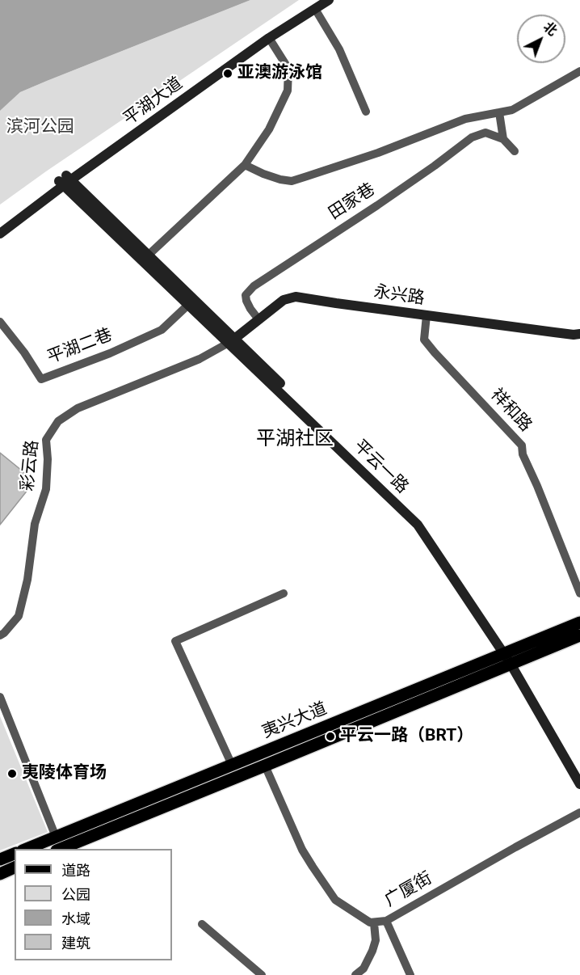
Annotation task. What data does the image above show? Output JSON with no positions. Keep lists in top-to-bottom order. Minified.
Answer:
{"streets":{"main road":["平湖大道","永兴路","平云一路","夷兴大道"],"street":["田家巷","平湖二巷","祥和路","彩云路","广厦街"]},"crossings":[["平湖大道","平云一路"],["田家巷","永兴路"],["永兴路","祥和路"],["永兴路","彩云路"],["永兴路","平云一路"],["平湖二巷","平云一路"],["彩云路","平云一路"],["平云一路","夷兴大道"],["夷兴大道","广厦街"]],"districts":["平湖社区"],"parks":["滨河公园"],"places":["亚澳游泳馆","平云一路（BRT）","夷陵体育场"],"legend":["道路","公园","水域","建筑"],"north":"top right"}
